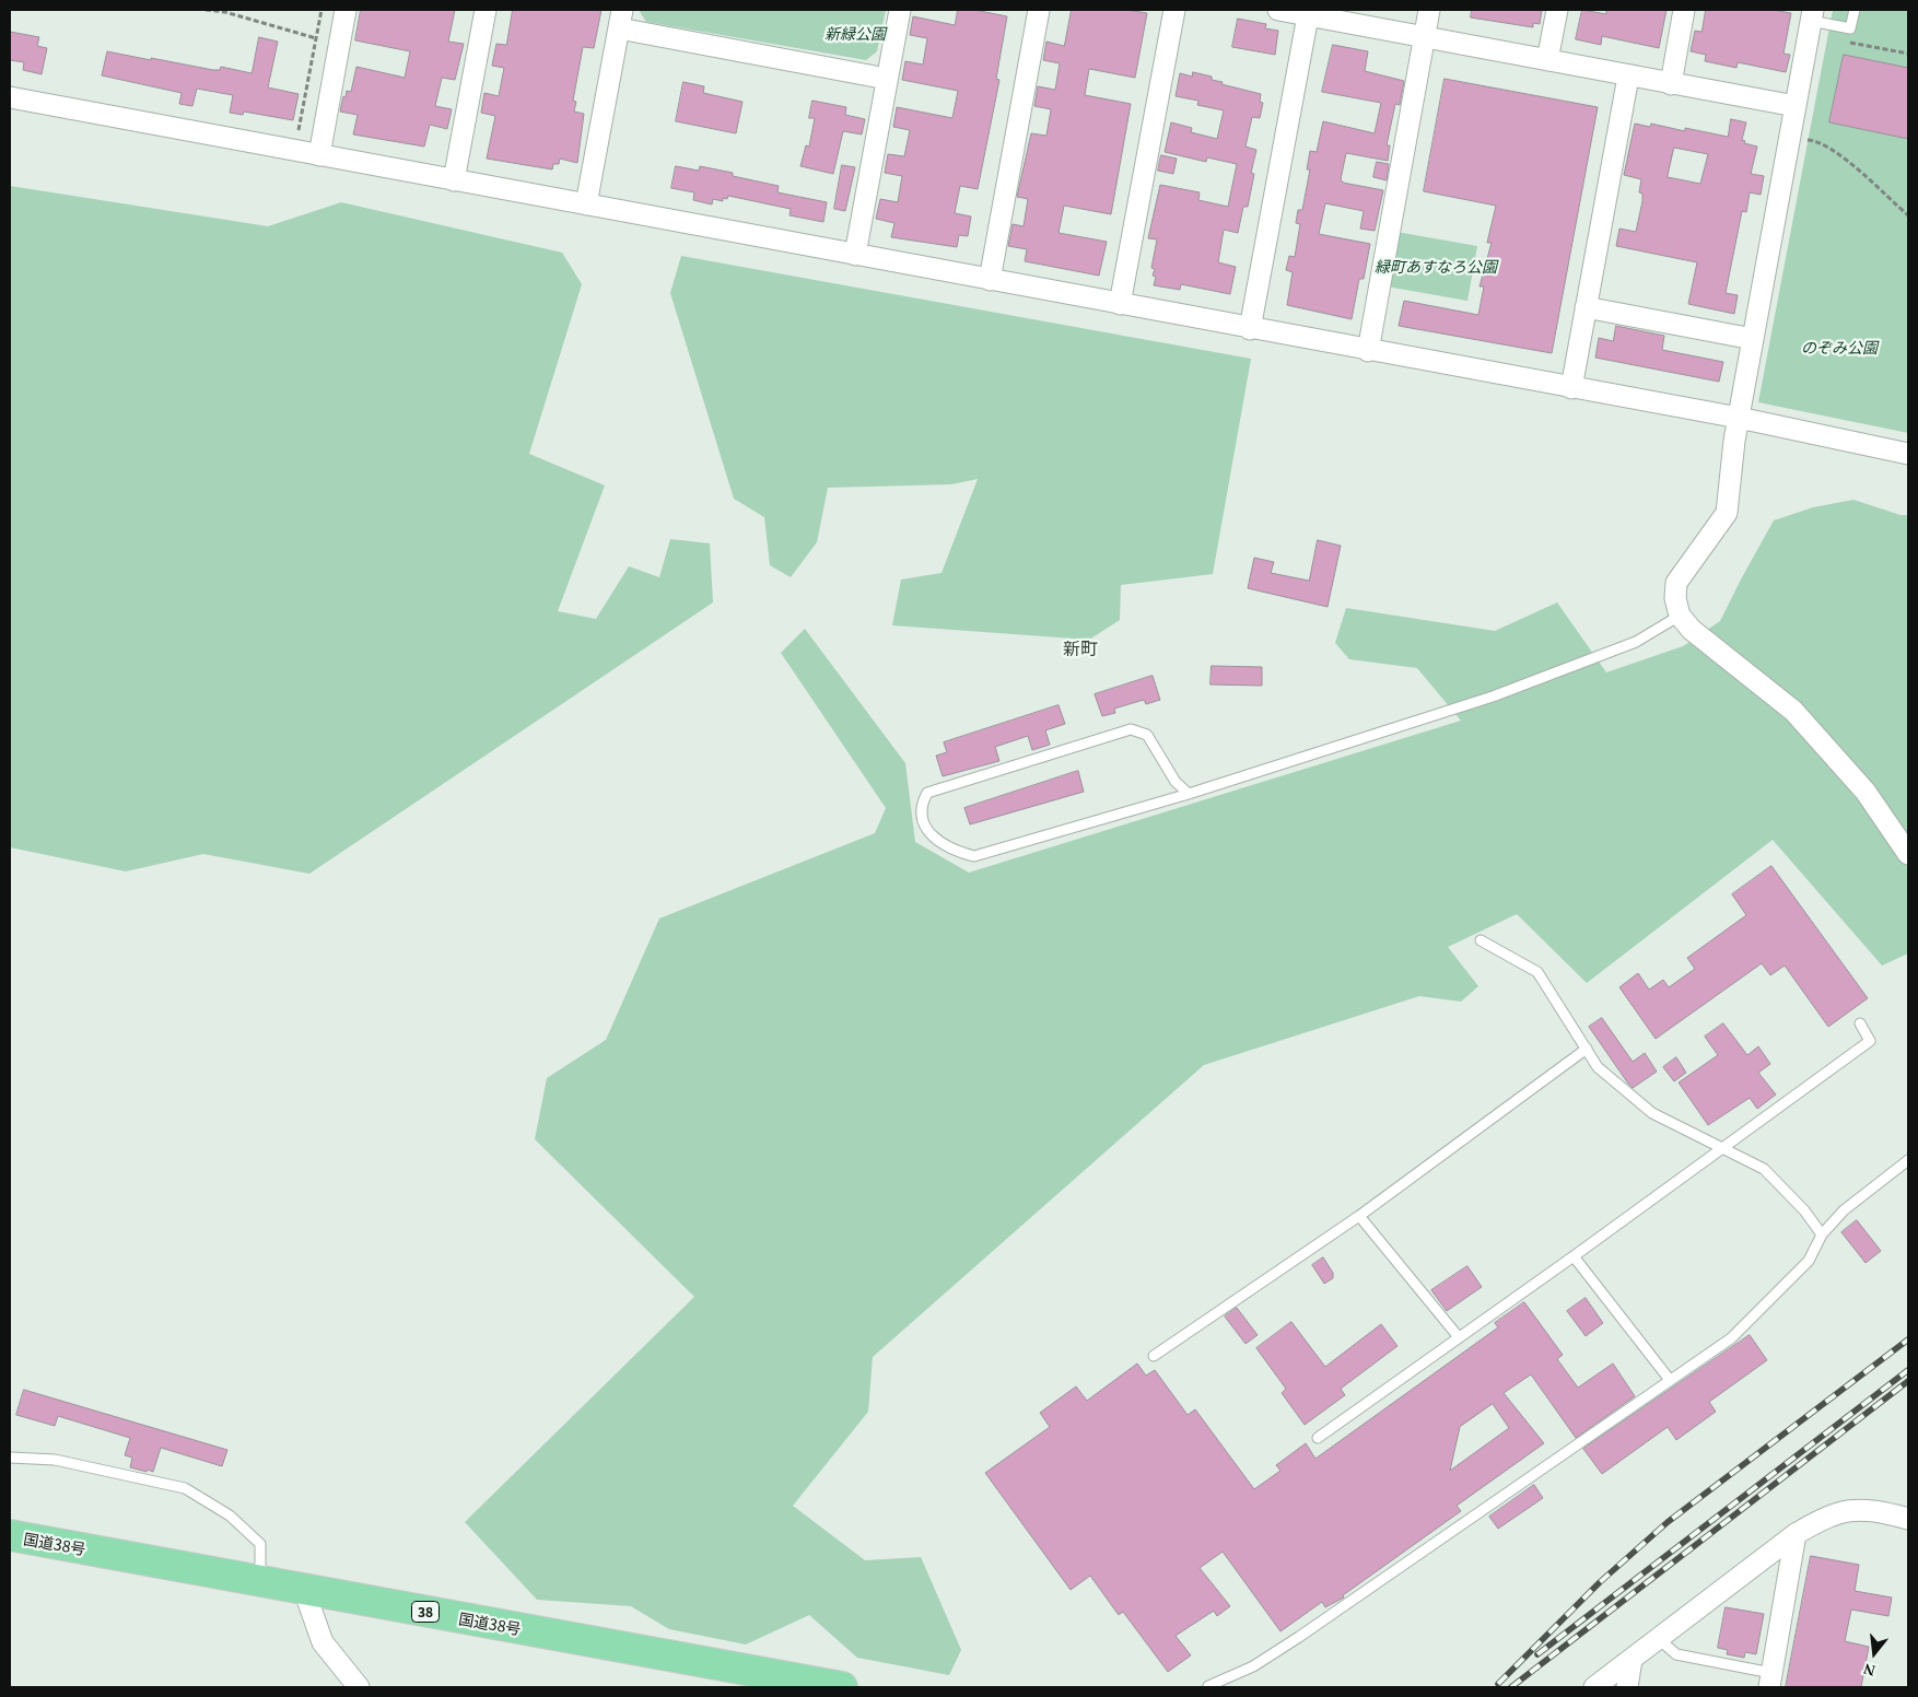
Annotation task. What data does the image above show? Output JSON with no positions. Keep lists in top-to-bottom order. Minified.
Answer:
{"streets":{"highway":["国道38号","38"]},"districts":["新町"],"parks":["新緑公園","緑町あすなろ公園","のぞみ公園"],"north":"bottom"}
